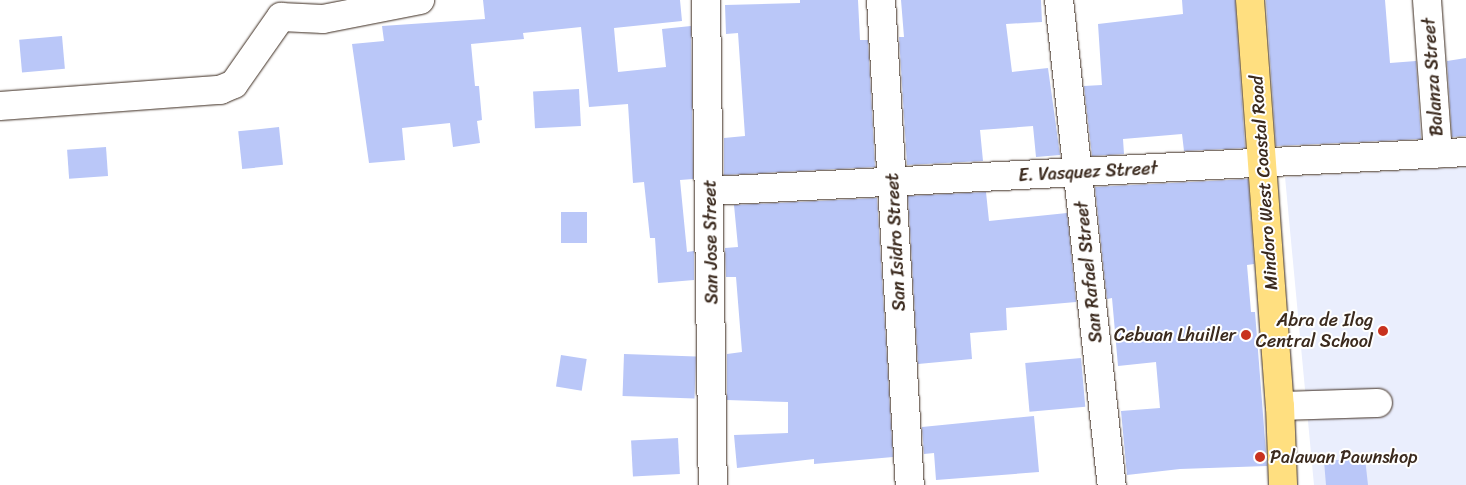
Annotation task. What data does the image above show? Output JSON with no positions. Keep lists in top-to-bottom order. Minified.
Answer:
{"streets":{"main road":["Mindoro West Coastal Road"],"street":["Balanza Street","E. Vasquez Street","San Jose Street","San Isidro Street","San Rafael Street"]},"crossings":[["Balanza Street","E. Vasquez Street"],["E. Vasquez Street","Mindoro West Coastal Road"],["E. Vasquez Street","San Jose Street"],["E. Vasquez Street","San Isidro Street"],["E. Vasquez Street","San Rafael Street"]],"places":["Abra de Ilog Central School","Cebuan Lhuiller","Palawan Pawnshop"]}
